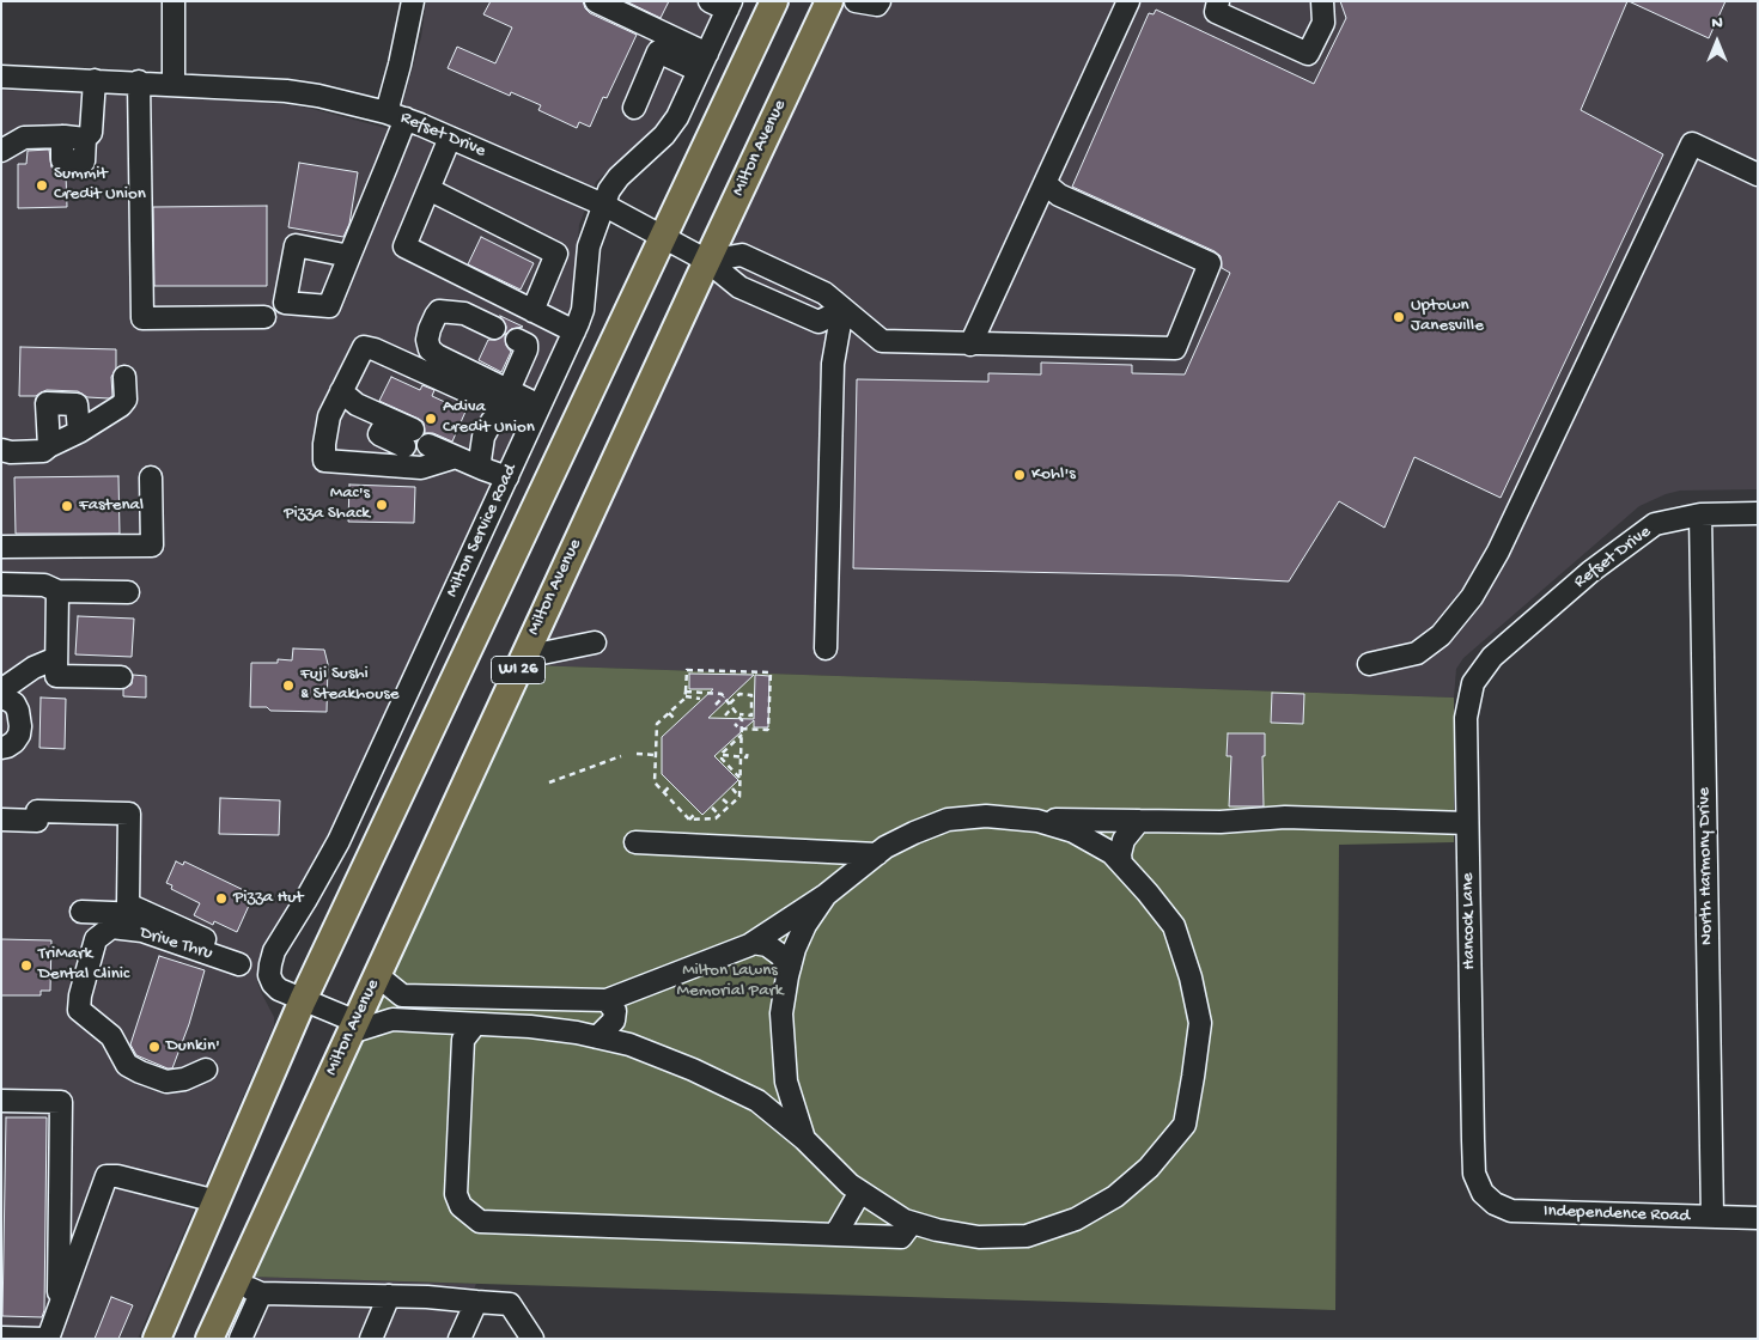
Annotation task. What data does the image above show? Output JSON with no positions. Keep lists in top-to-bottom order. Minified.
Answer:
{"streets":{"main road":["Milton Avenue","WI 26"],"street":["Refset Drive","Milton Service Road","North Harmony Drive","Hancock Lane","Drive Thru","Independence Road"]},"crossings":[["Refset Drive","Milton Avenue"],["Refset Drive","Milton Service Road"],["Refset Drive","WI 26"],["Refset Drive","North Harmony Drive"],["Refset Drive","Hancock Lane"],["Milton Avenue","Milton Service Road"],["Milton Service Road","WI 26"],["North Harmony Drive","Independence Road"],["Hancock Lane","Independence Road"]],"parks":["Milton Lawns Memorial Park"],"places":["Summit Credit Union","Uptown Janesville","Adiva Credit Union","Kohl's","Mac's Pizza Shack","Fastenal","Fuji Sushi & Steakhouse","Pizza Hut","TriMark Dental Clinic","Dunkin'"],"north":"top"}
